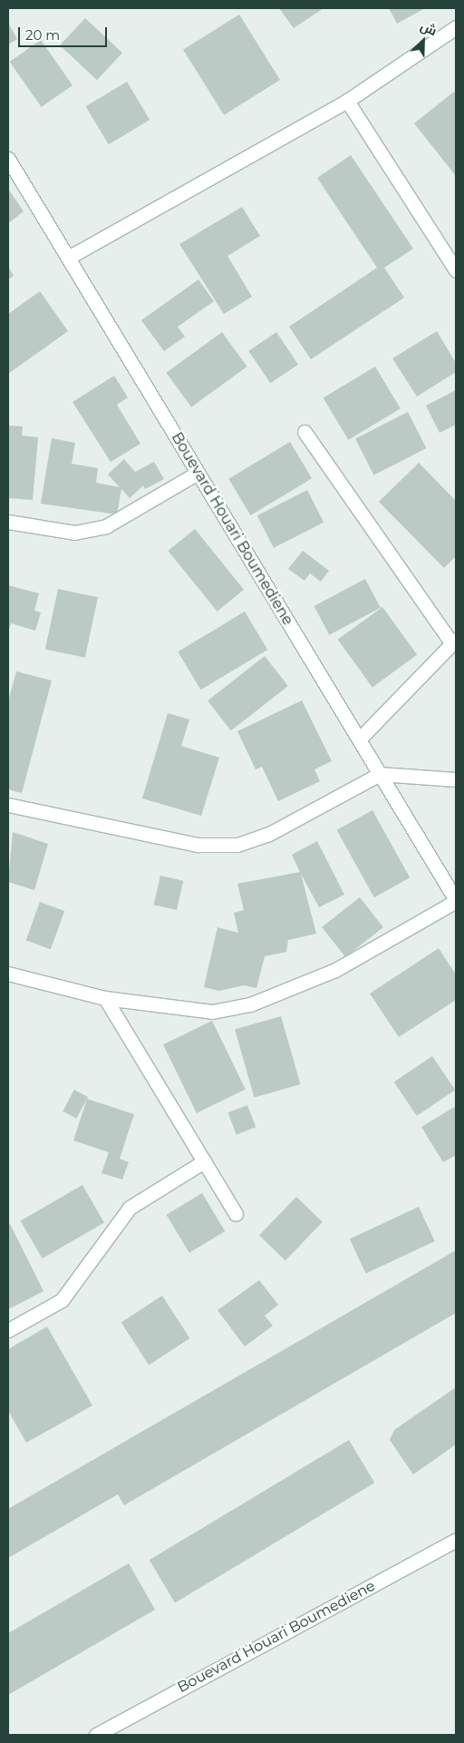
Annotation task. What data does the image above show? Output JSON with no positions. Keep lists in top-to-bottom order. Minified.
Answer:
{"streets":{"street":["Bouevard Houari Boumediene"]},"scale_bar":"20 m","north":"top right"}
